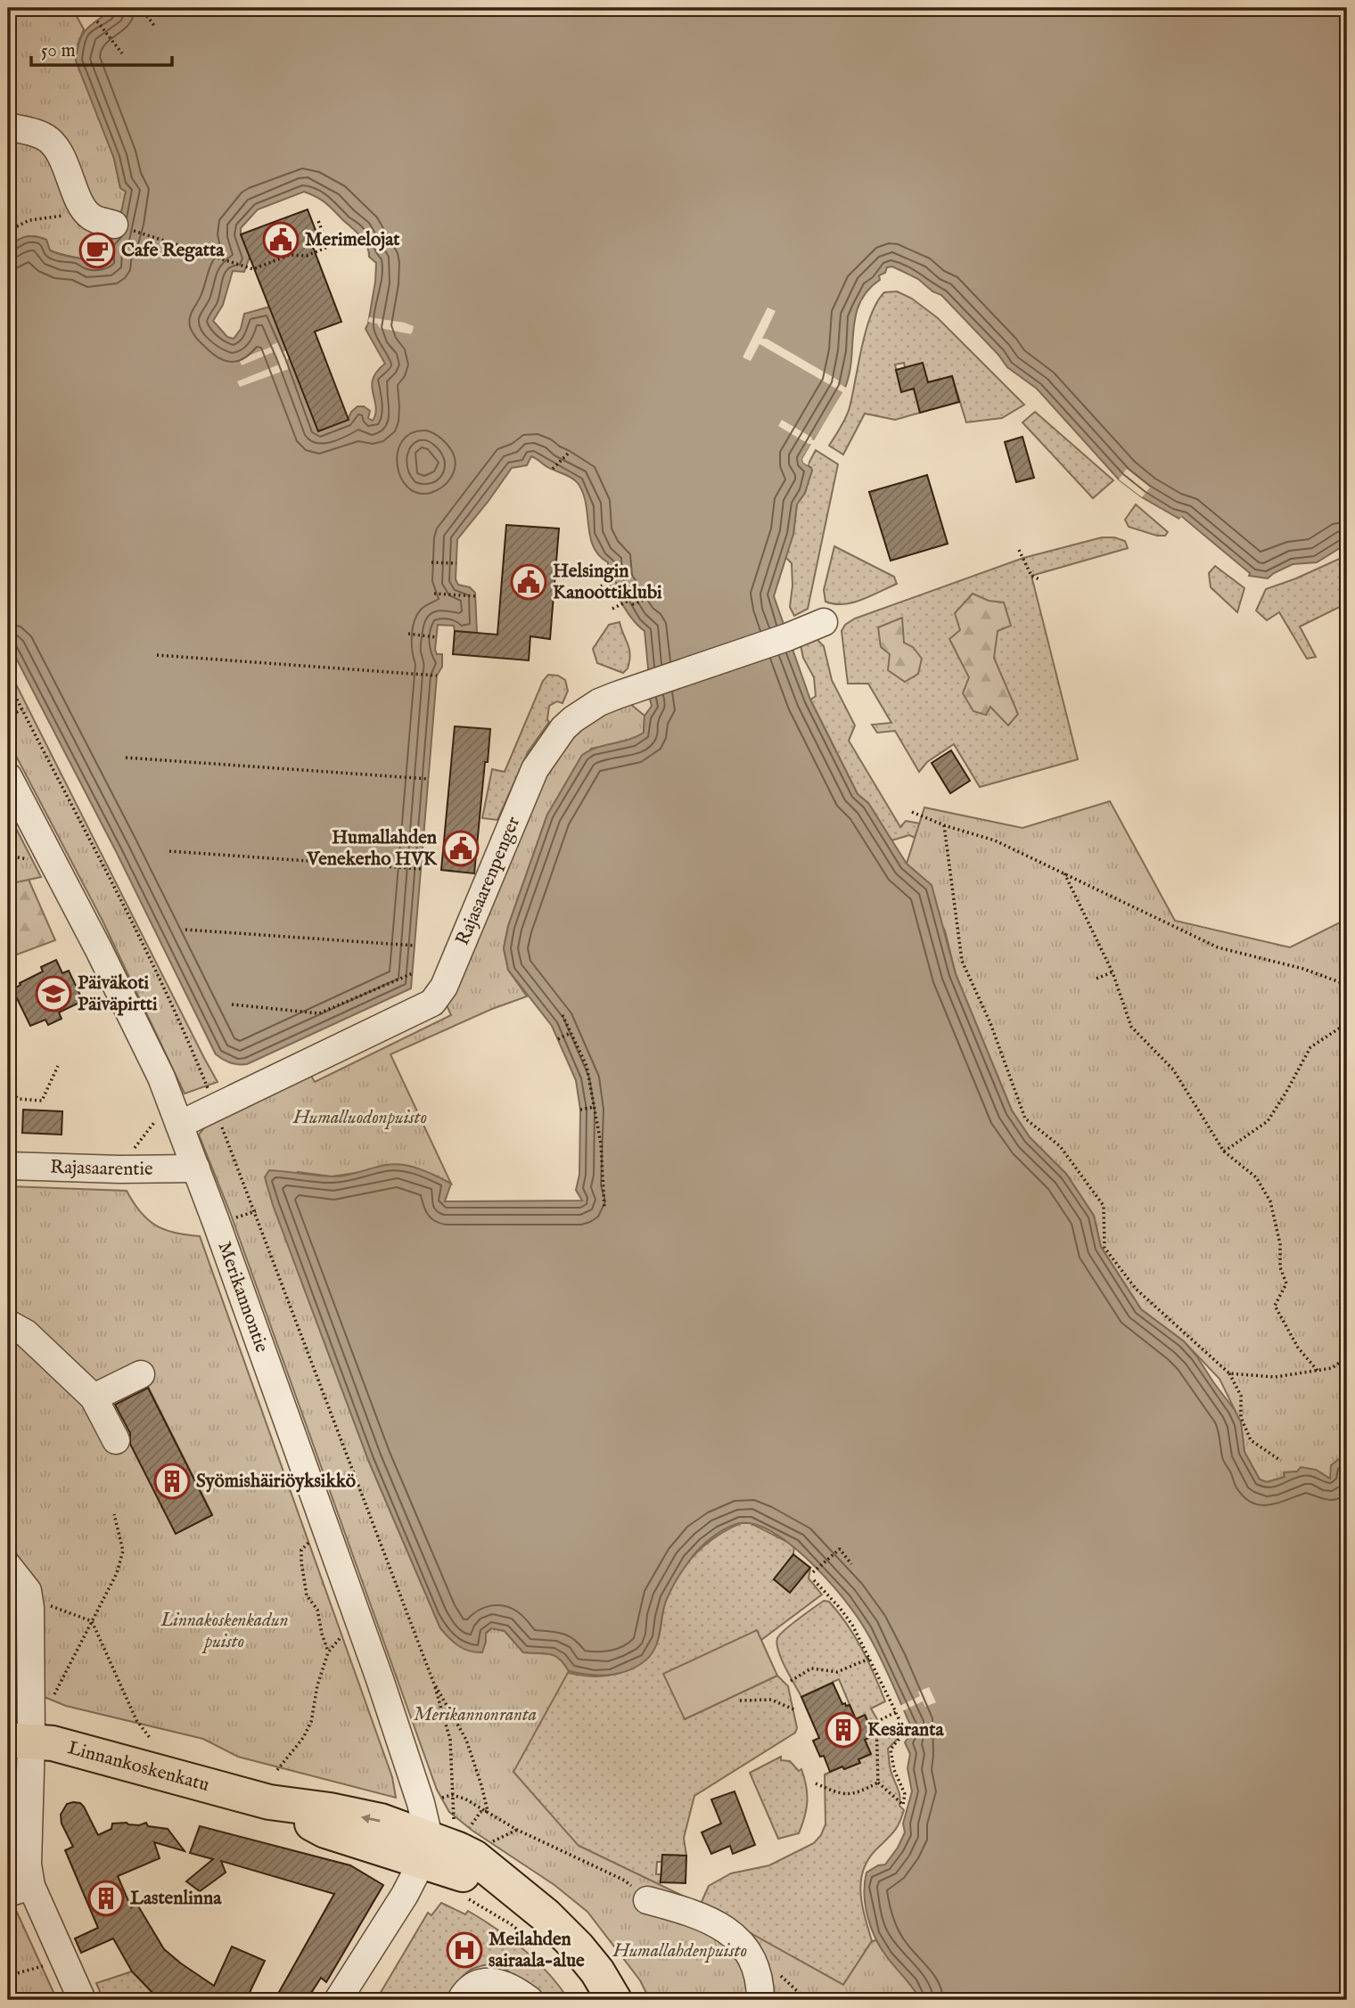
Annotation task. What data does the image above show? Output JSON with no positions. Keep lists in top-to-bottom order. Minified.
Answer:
{"streets":{"main road":["Linnankoskenkatu"],"street":["Rajasaarenpenger","Rajasaarentie","Merikannontie"]},"crossings":[["Rajasaarenpenger","Merikannontie"],["Rajasaarentie","Merikannontie"],["Merikannontie","Linnankoskenkatu"]],"parks":["Humalluodonpuisto","Linnakoskenkadun puisto","Merikannonranta","Humallahdenpuisto"],"places":{"public building":["Merimelojat","Helsingin Kanoottiklubi","Humallahden Venekerho HVK"],"cafe":["Cafe Regatta"],"school or university":["Päiväkoti Päiväpirtti"],"building":["Syömishäiriöyksikkö","Kesäranta","Lastenlinna"],"hospital":["Meilahden sairaala-alue"]},"scale_bar":"50 m"}
